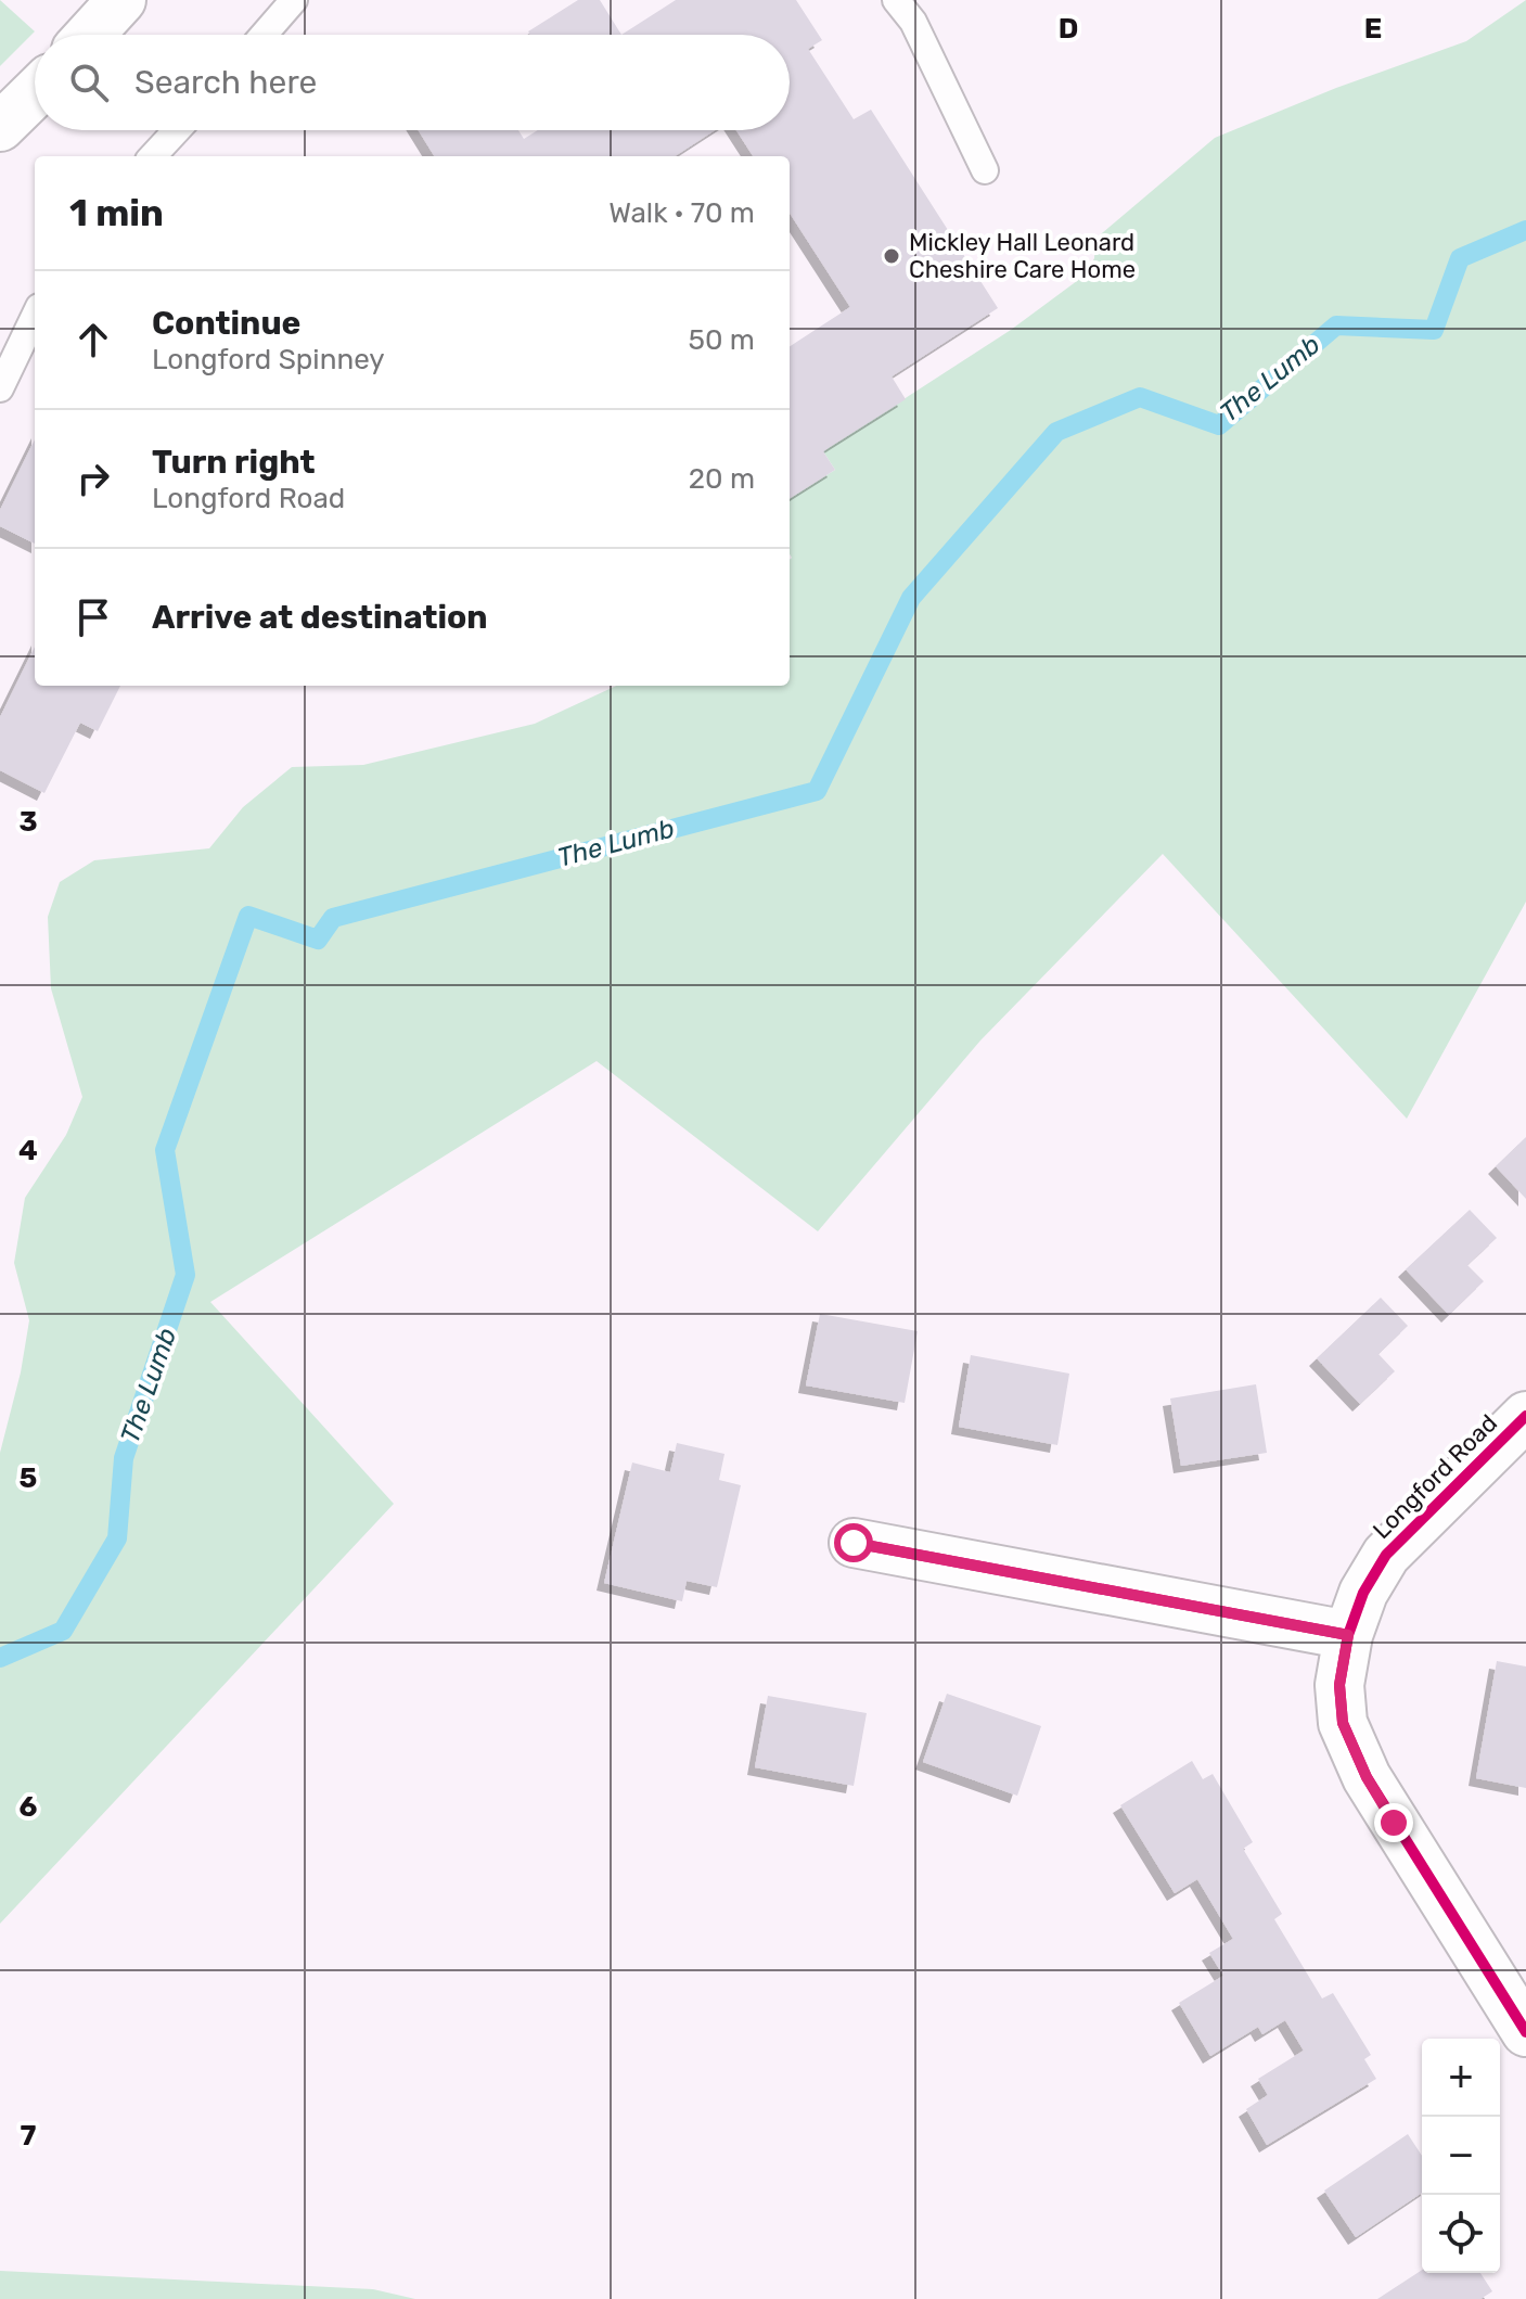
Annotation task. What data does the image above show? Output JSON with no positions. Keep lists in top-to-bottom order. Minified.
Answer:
{"streets":{"street":["Longford Road"]},"water":["The Lumb"],"places":["Mickley Hall Leonard Cheshire Care Home"],"page":{"search":"Search here","heading":["1 min","Walk · 70 m"],"list":[["Continue","Longford Spinney","50 m"],["Turn right","Longford Road","20 m"],"Arrive at destination"],"map_buttons":["+","−"]},"grid":{"columns":["D","E"],"rows":["3","4","5","6","7"]}}
